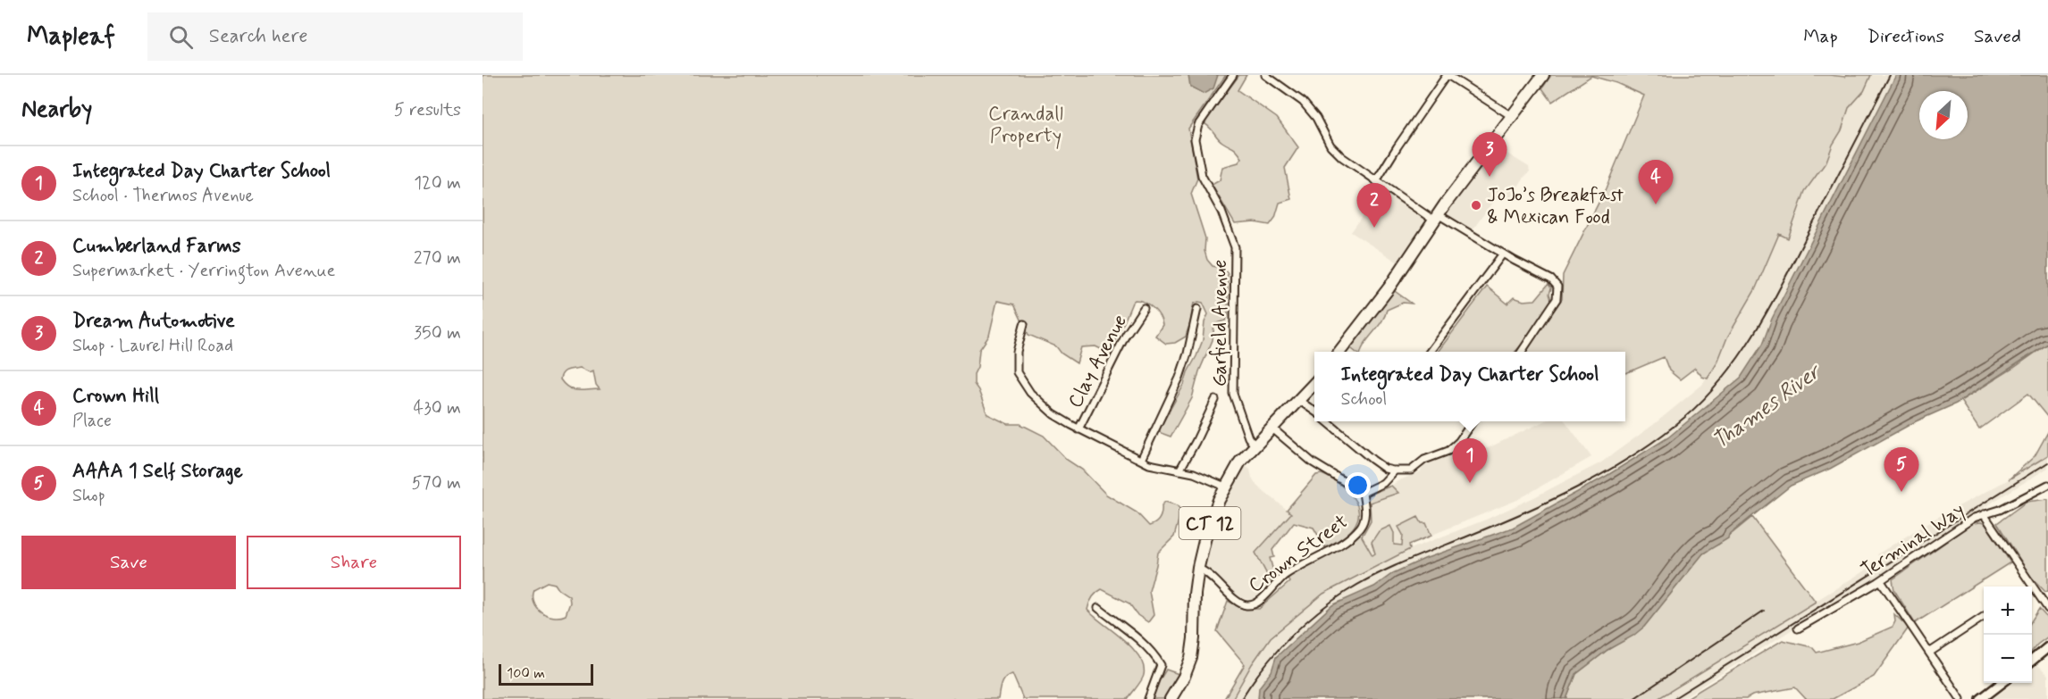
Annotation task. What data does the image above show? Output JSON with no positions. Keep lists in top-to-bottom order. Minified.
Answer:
{"streets":{"highway":["CT 12"],"street":["Garfield Avenue","Clay Avenue","Terminal Way","Crown Street"]},"crossings":[["Garfield Avenue","CT 12"],["CT 12","Crown Street"]],"water":["Thames River"],"parks":["Crandall Property"],"places":["JoJo’s Breakfast & Mexican Food"],"scale_bar":"100 m","north":"bottom left","page":{"header":"Mapleaf","search":"Search here","nav":["Map","Directions","Saved"],"heading":["Nearby","5 results"],"pins":["3","4","2","1","5"],"list":[{"mark":"1","name":"Integrated Day Charter School","note":"School · Thermos Avenue","value":"120 m"},{"mark":"2","name":"Cumberland Farms","note":"Supermarket · Yerrington Avenue","value":"270 m"},{"mark":"3","name":"Dream Automotive","note":"Shop · Laurel Hill Road","value":"350 m"},{"mark":"4","name":"Crown Hill","note":"Place","value":"430 m"},{"mark":"5","name":"AAAA 1 Self Storage","note":"Shop","value":"570 m"}],"popup":["Integrated Day Charter School","School"],"buttons":["Save","Share"],"map_buttons":["+","−"],"scale":"100 m"}}
